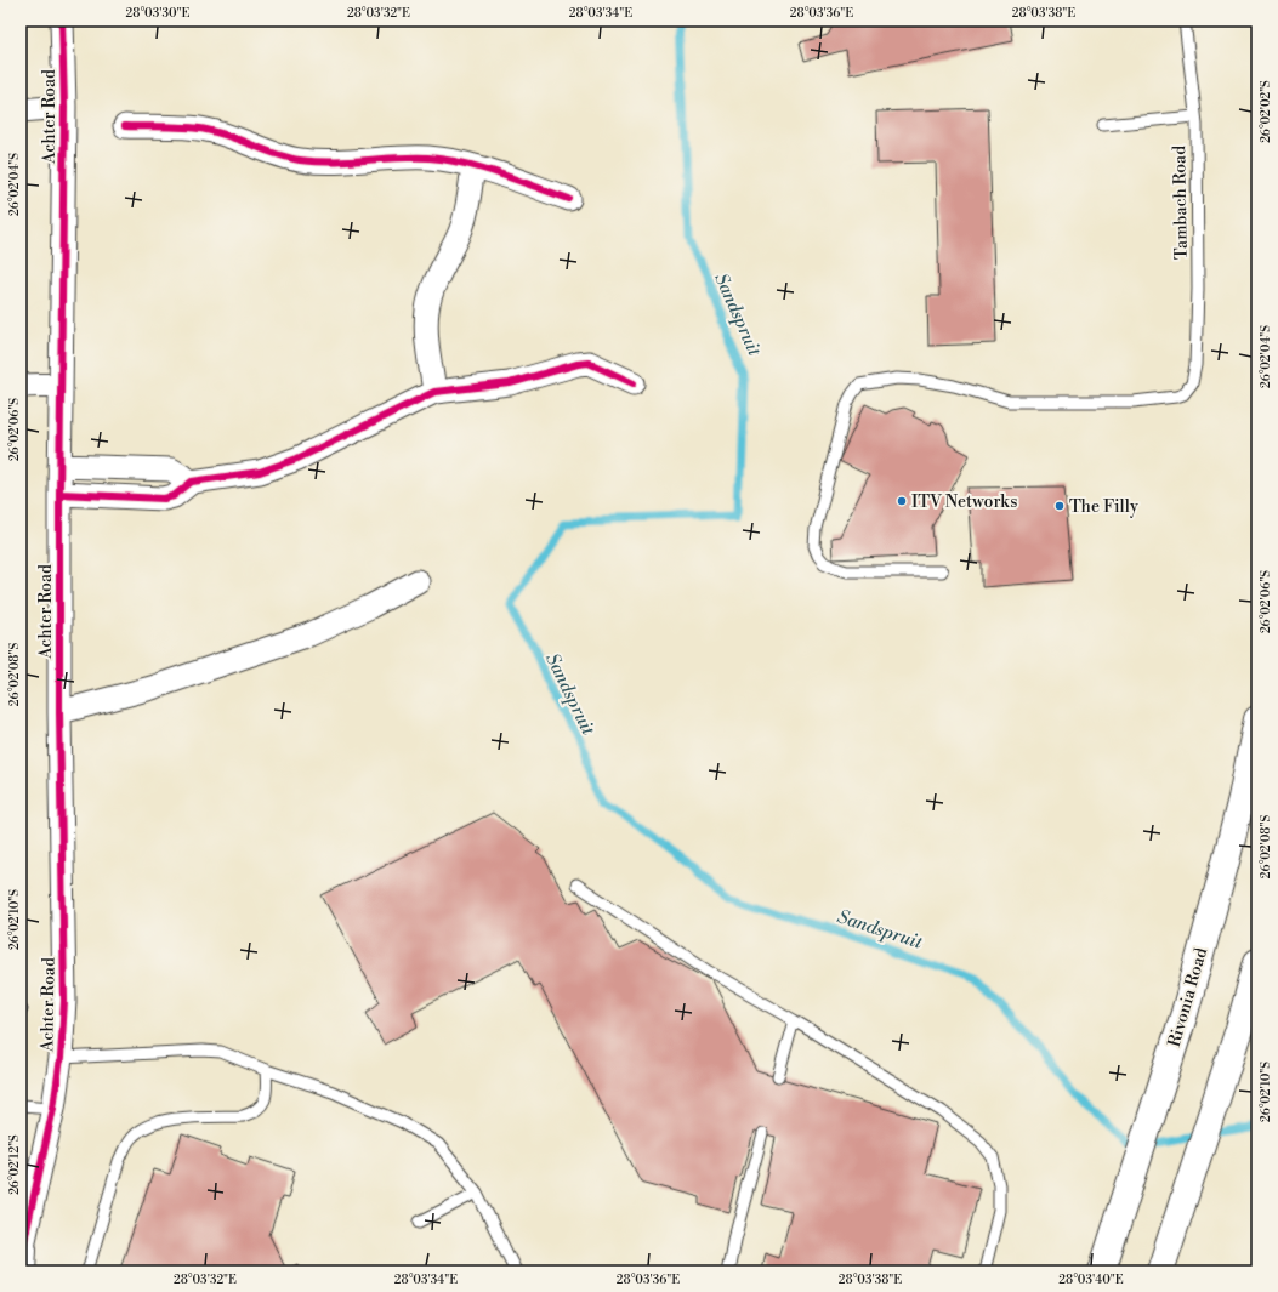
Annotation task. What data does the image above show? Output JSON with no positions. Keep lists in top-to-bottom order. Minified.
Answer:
{"streets":{"main road":["Rivonia Road"],"street":["Achter Road"],"lane":["Tambach Road"]},"water":["Sandspruit"],"places":["ITV Networks","The Filly"],"coordinates":["28°03'30\"E","28°03'32\"E","28°03'34\"E","28°03'36\"E","28°03'38\"E","26°02'02\"S","26°02'04\"S","26°02'06\"S","26°02'08\"S","26°02'10\"S","26°02'12\"S","28°03'40\"E"]}
